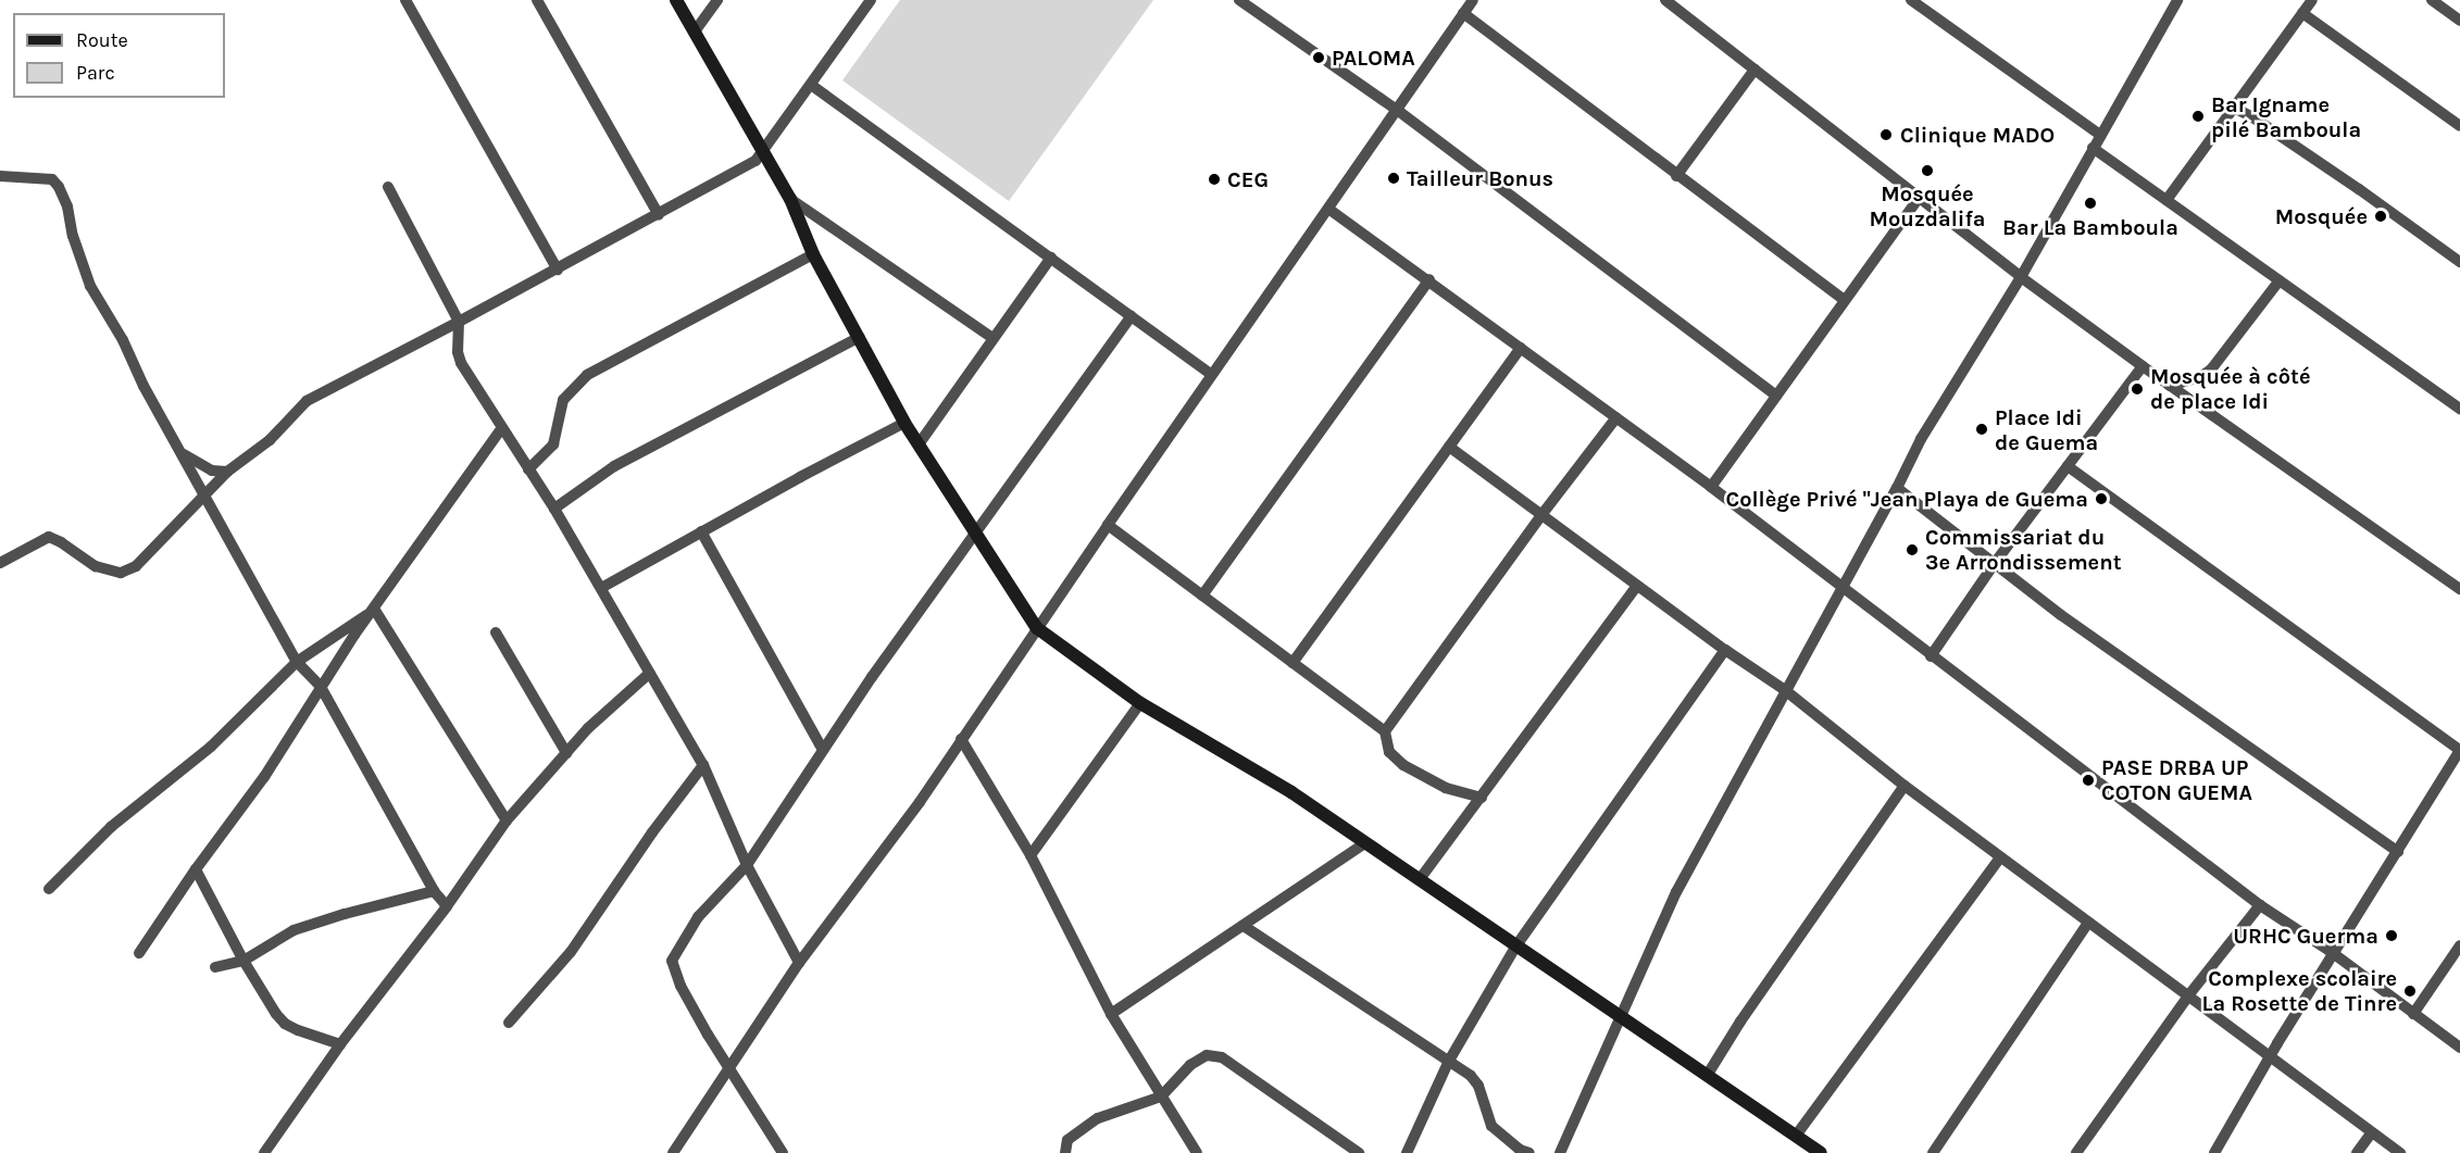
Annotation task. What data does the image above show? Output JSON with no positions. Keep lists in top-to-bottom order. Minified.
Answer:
{"places":["PALOMA","Bar Igname pilé Bamboula","Clinique MADO","Mosquée Mouzdalifa","Tailleur Bonus","CEG","Bar La Bamboula","Mosquée","Mosquée à côté de place Idi","Place Idi de Guema","Collège Privé ''Jean Playa de Guema","Commissariat du 3e Arrondissement","PASE DRBA UP COTON GUEMA","URHC Guerma","Complexe scolaire La Rosette de Tinre"],"legend":["Route","Parc"]}
